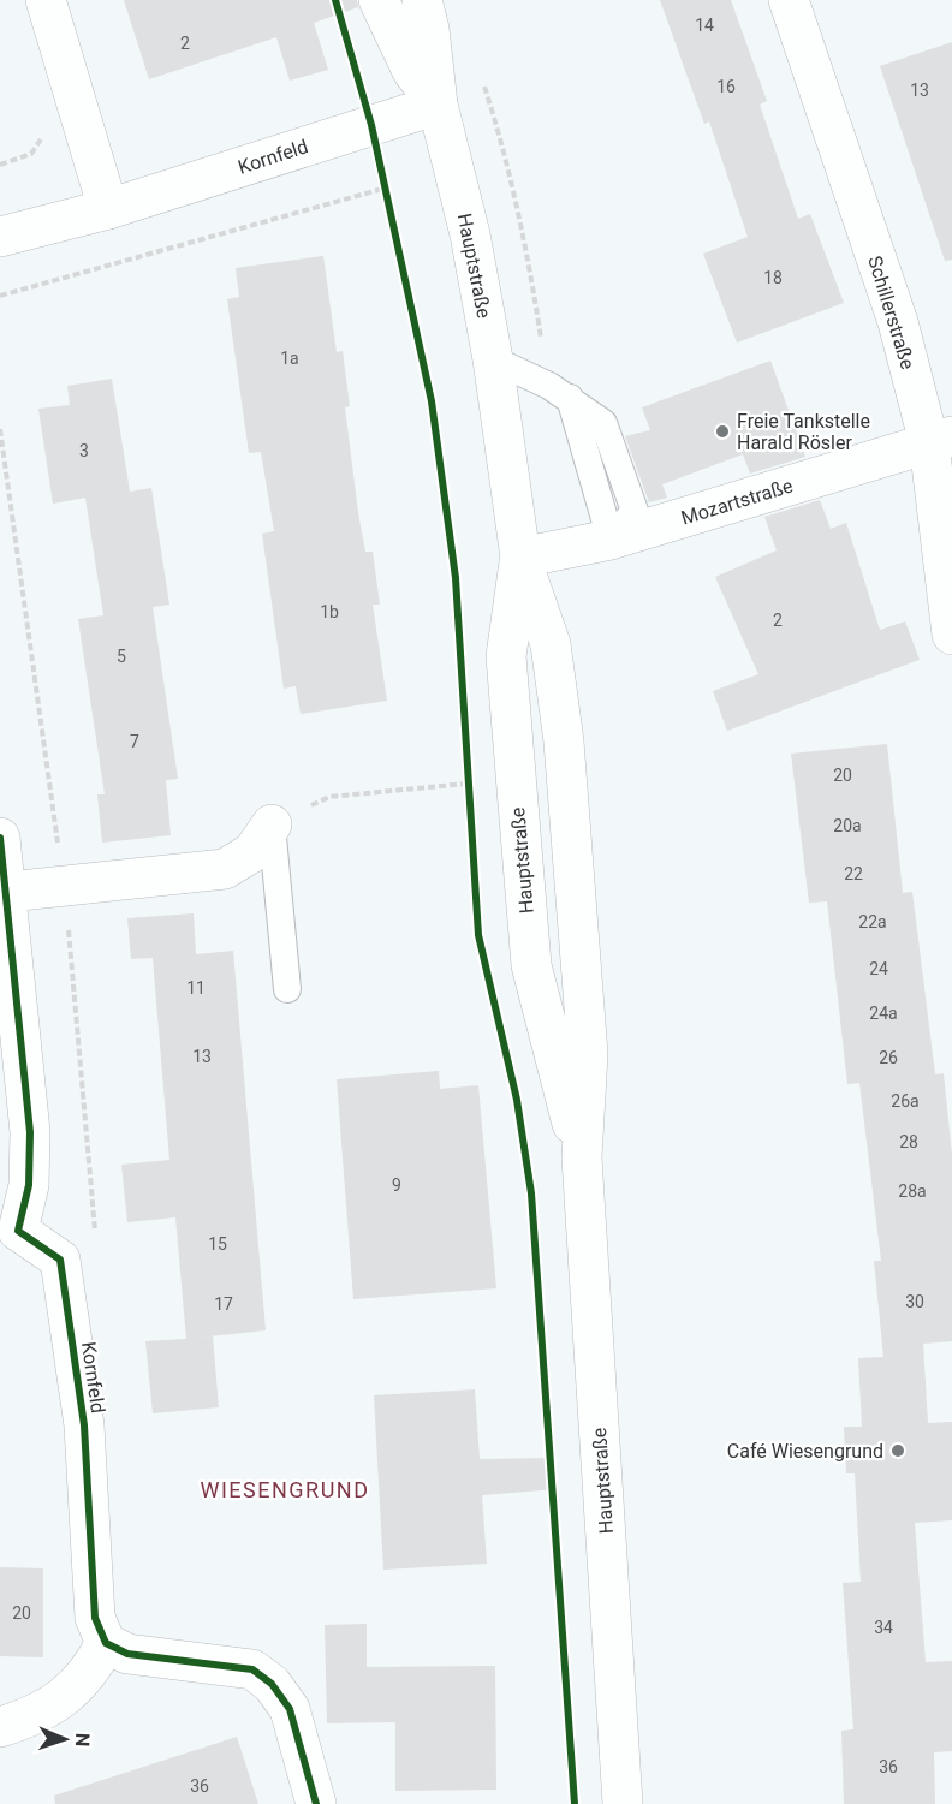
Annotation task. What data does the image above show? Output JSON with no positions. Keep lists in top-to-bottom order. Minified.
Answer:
{"streets":{"street":["Kornfeld","Hauptstraße","Schillerstraße","Mozartstraße"]},"crossings":[["Kornfeld","Hauptstraße"],["Hauptstraße","Mozartstraße"],["Schillerstraße","Mozartstraße"]],"districts":["WIESENGRUND"],"places":["Freie Tankstelle Harald Rösler","Café Wiesengrund"],"house_numbers":["14","2","16","13","18","1a","3","1b","2","5","7","20","20a","22","22a","24","11","24a","13","26","26a","28","9","28a","15","30","17","20","34","36","36"],"north":"right"}
